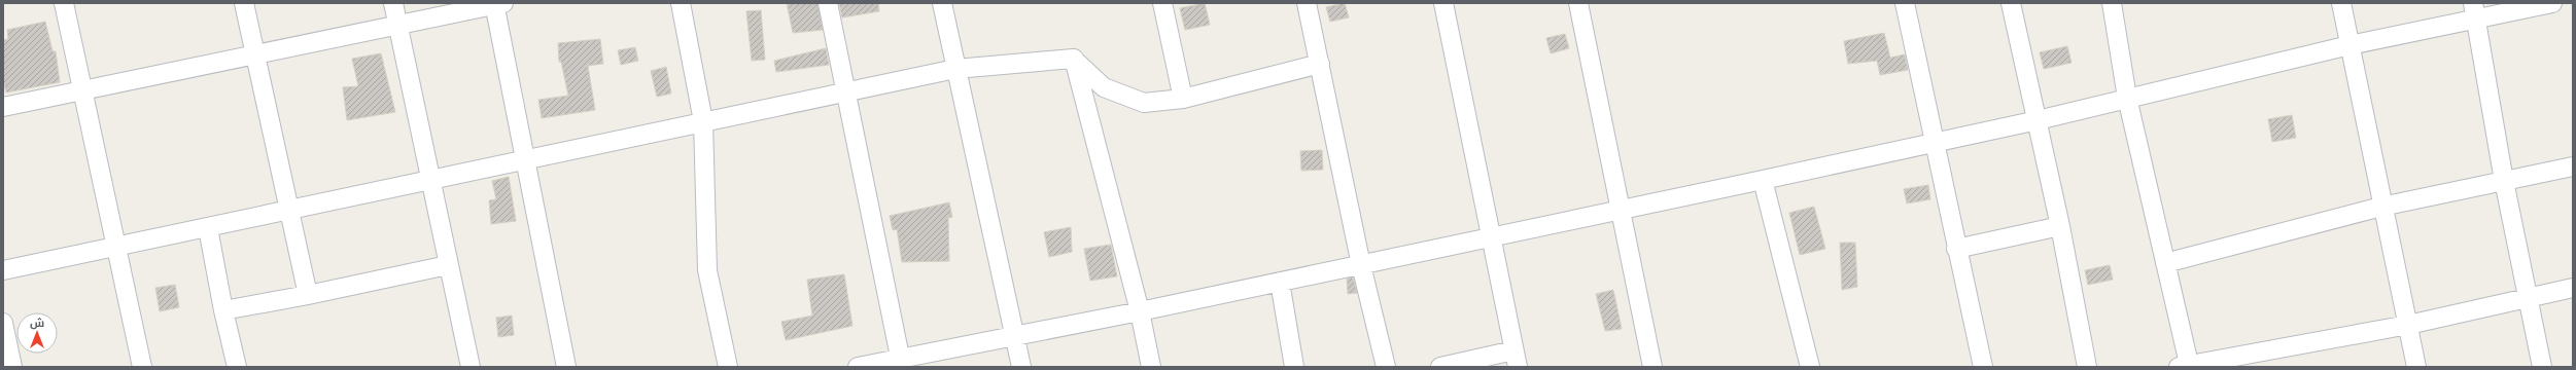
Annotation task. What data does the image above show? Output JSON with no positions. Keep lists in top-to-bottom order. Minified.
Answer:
{"north":"top"}
